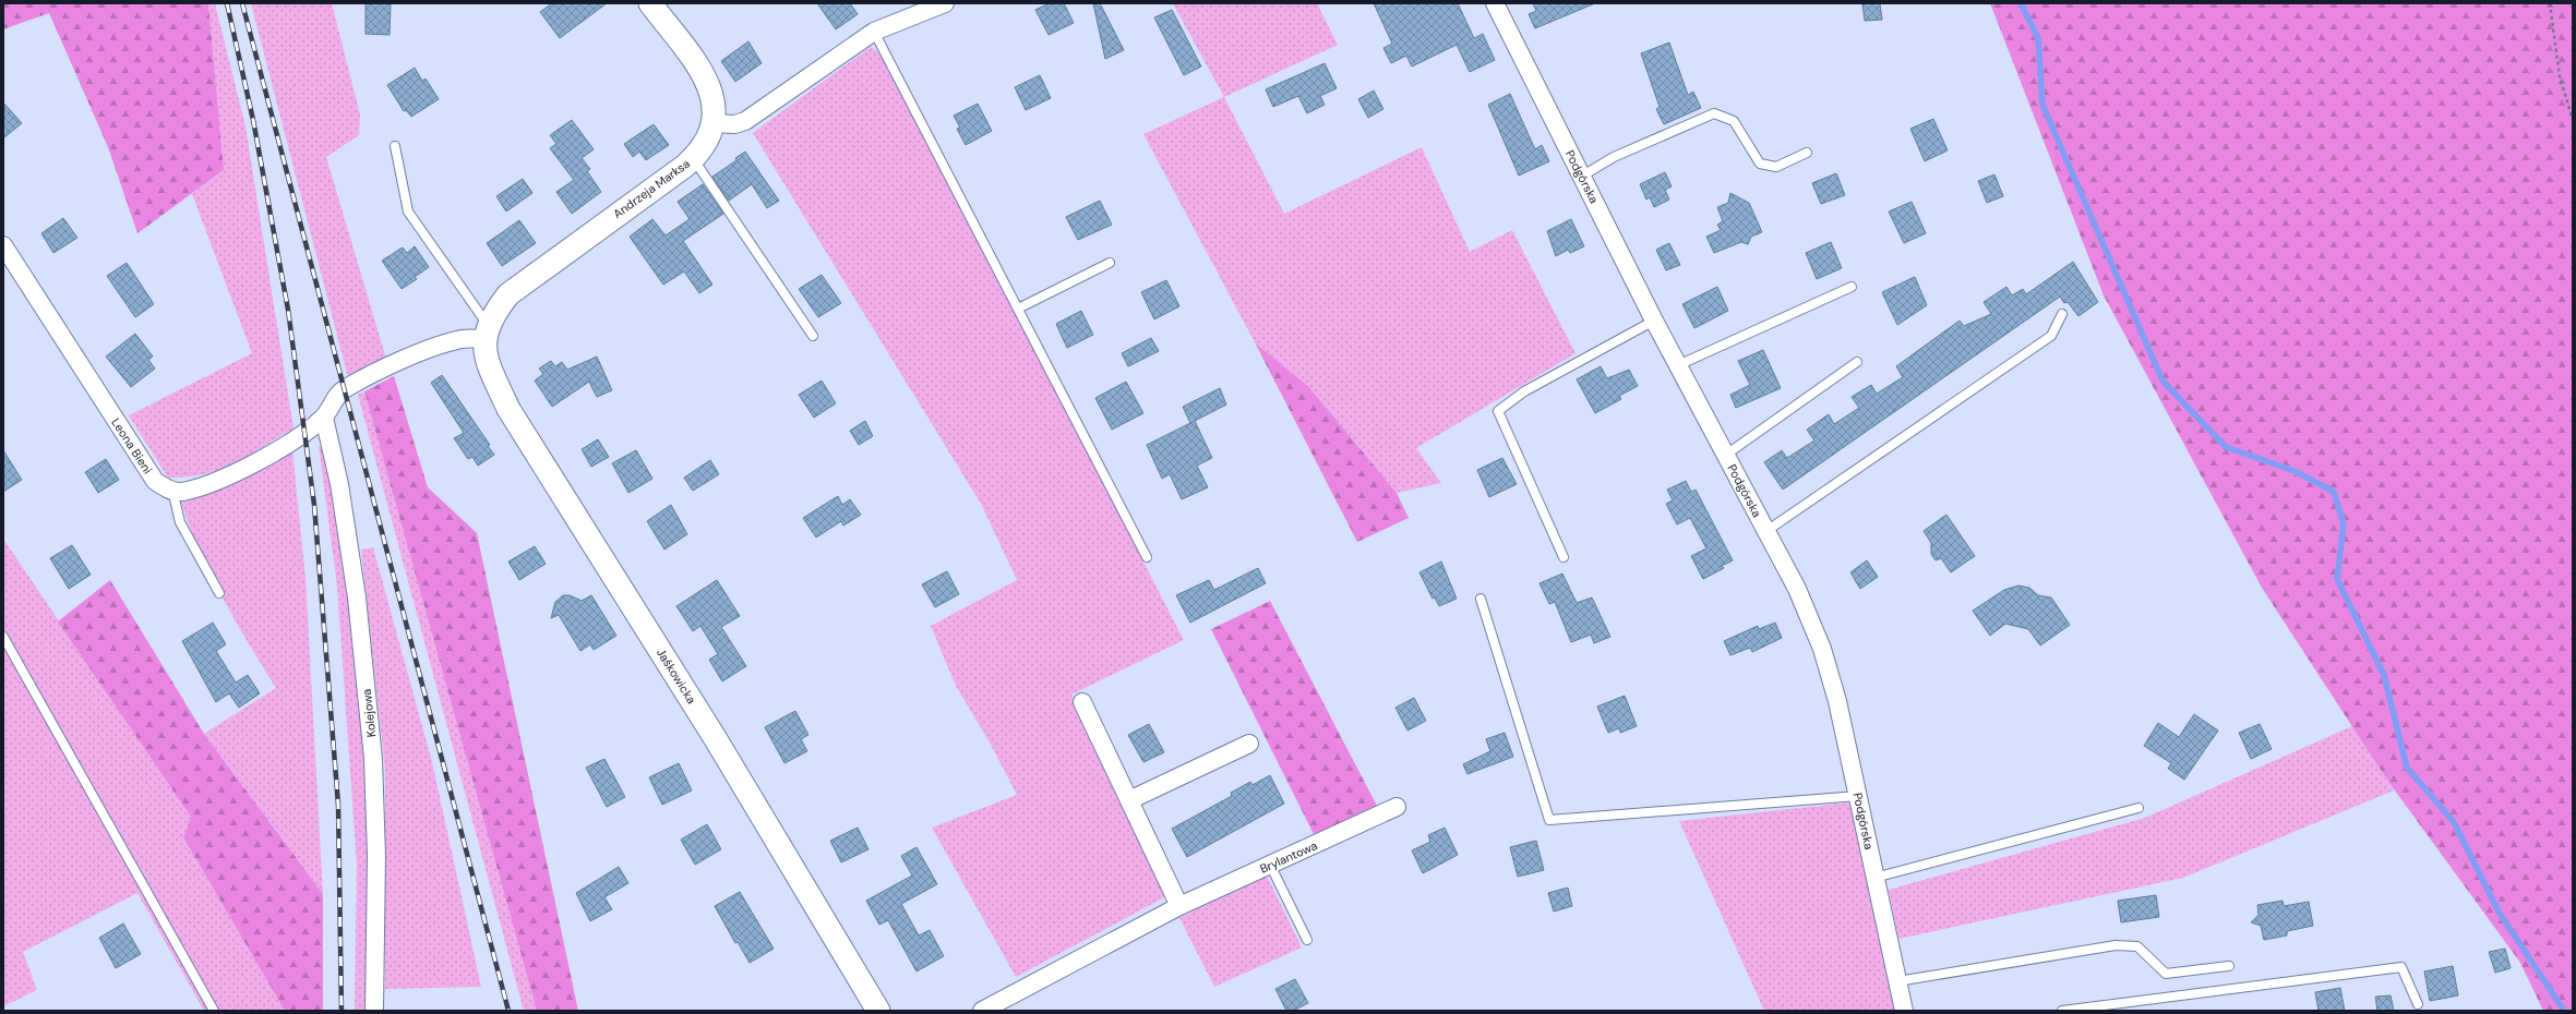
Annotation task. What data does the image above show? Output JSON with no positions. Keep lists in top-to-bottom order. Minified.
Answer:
{"streets":{"street":["Podgórska","Andrzeja Marksa","Leona Bieni","Jaśkowicka","Kolejowa","Brylantowa"]},"crossings":[["Andrzeja Marksa","Jaśkowicka"]]}
